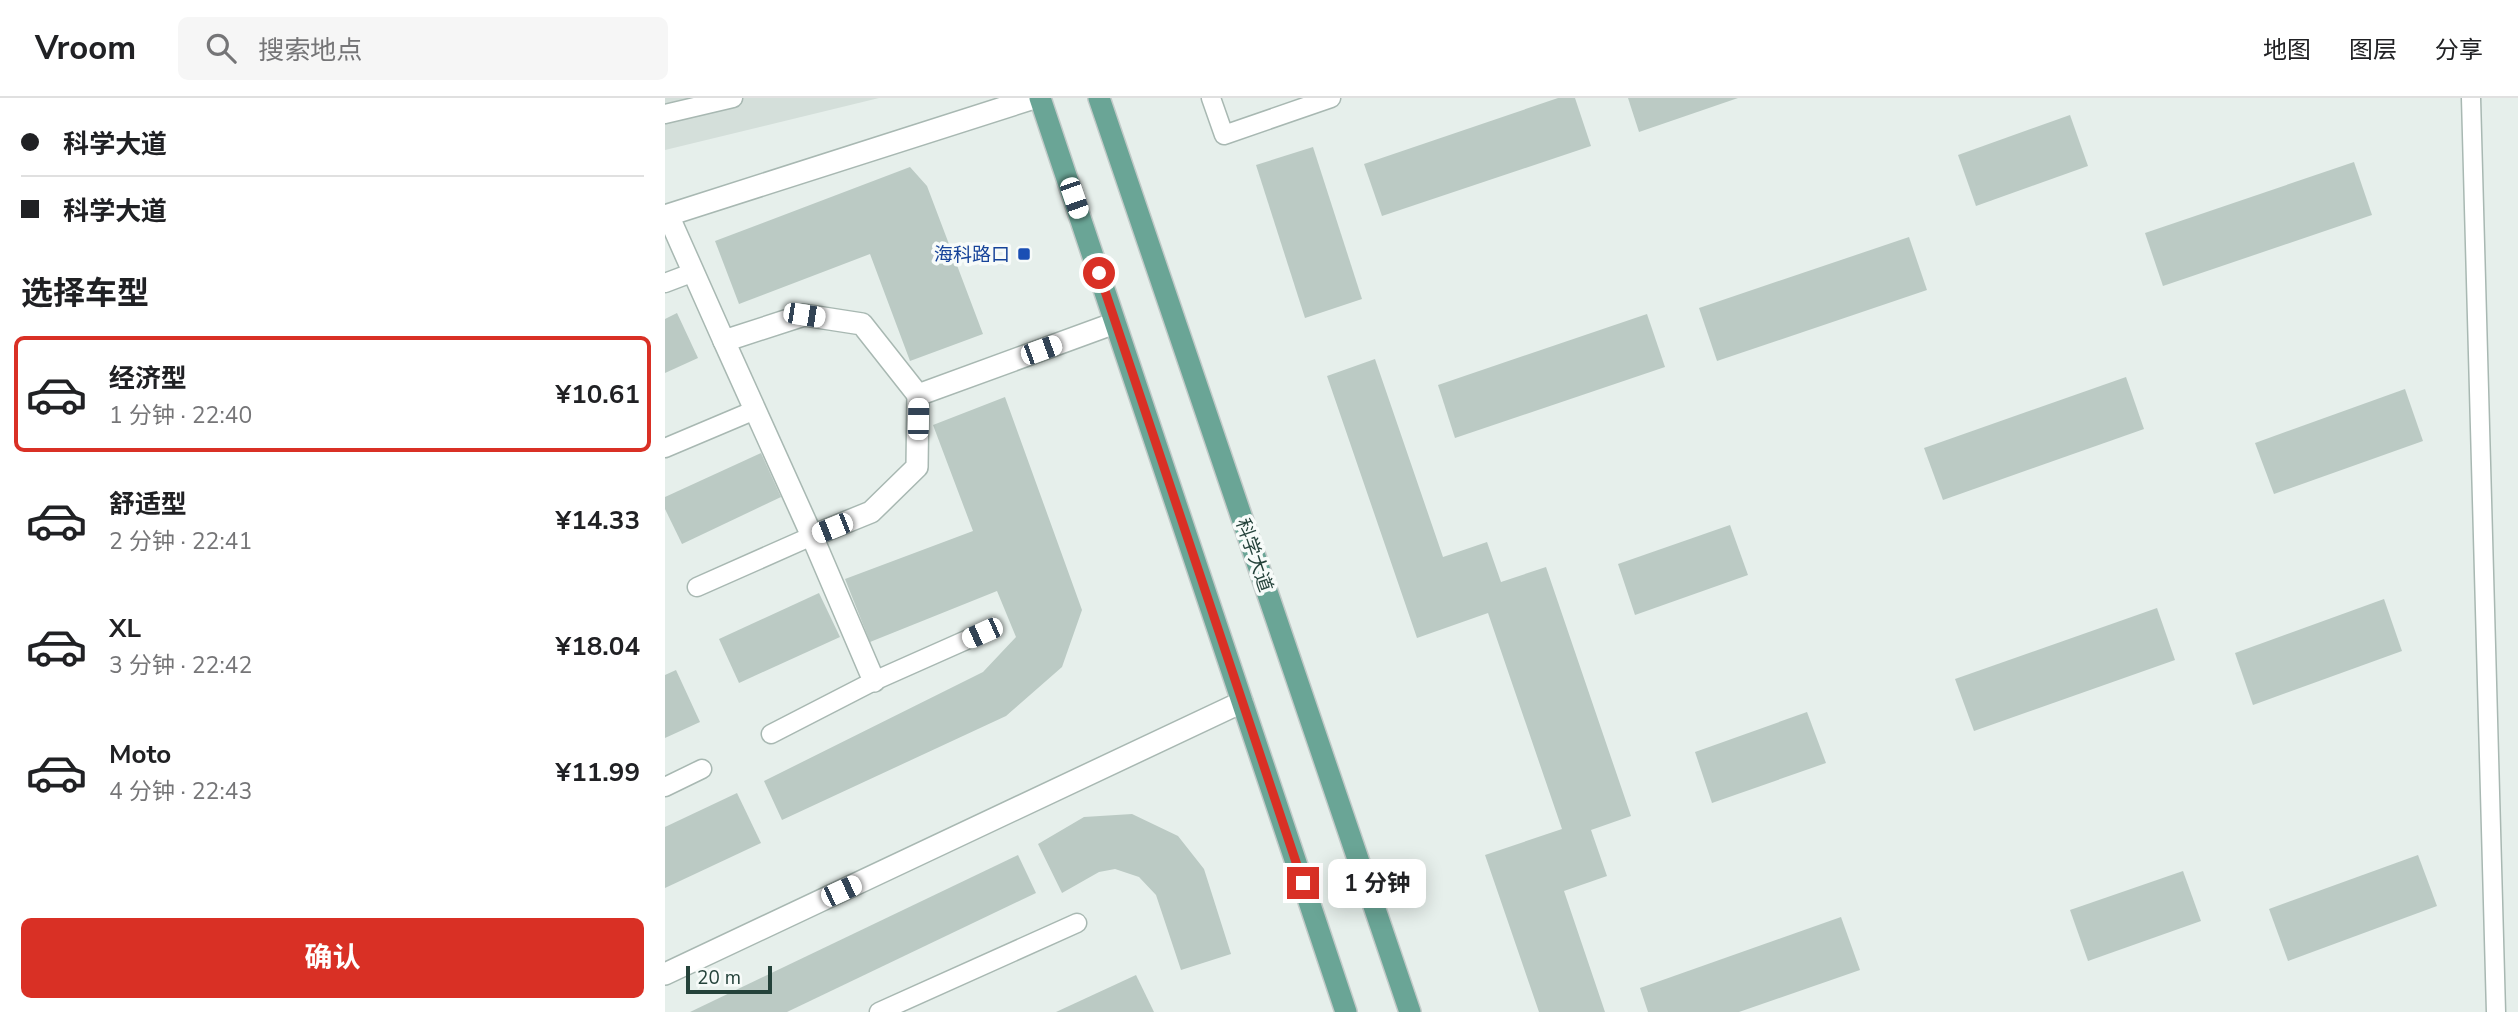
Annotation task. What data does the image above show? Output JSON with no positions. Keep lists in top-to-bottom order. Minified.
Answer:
{"streets":{"main road":["科学大道"]},"places":{"transit":["海科路口"]},"scale_bar":"20 m","page":{"header":"Vroom","search":"搜索地点","nav":["地图","图层","分享"],"banner":["科学大道","科学大道"],"heading":"选择车型","list":[{"name":"经济型","note":"1 分钟 · 22:40","value":"¥10.61"},{"name":"舒适型","note":"2 分钟 · 22:41","value":"¥14.33"},{"name":"XL","note":"3 分钟 · 22:42","value":"¥18.04"},{"name":"Moto","note":"4 分钟 · 22:43","value":"¥11.99"}],"bubble":"1 分钟","buttons":"确认","scale":"20 m"}}
